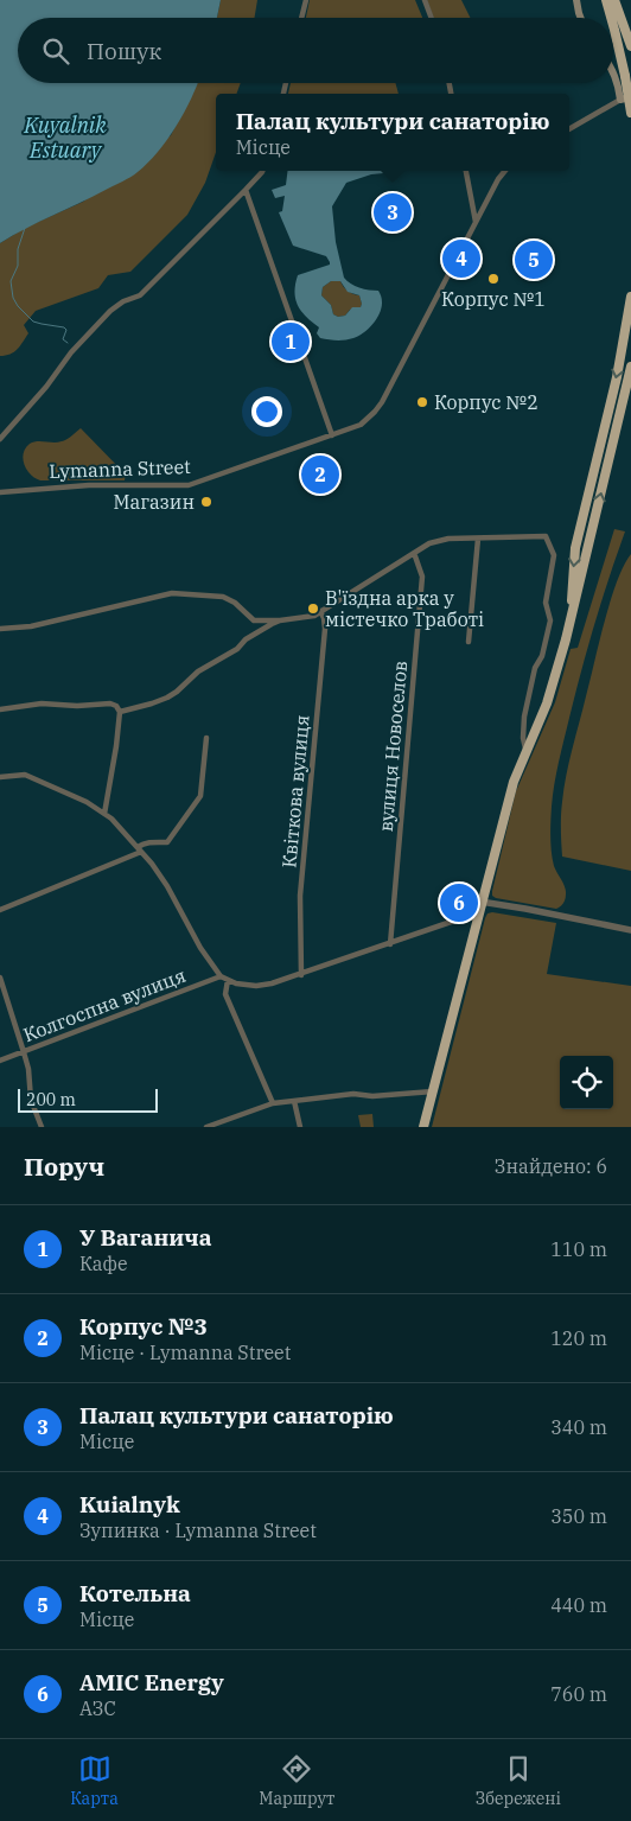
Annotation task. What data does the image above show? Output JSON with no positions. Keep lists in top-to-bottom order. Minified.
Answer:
{"streets":{"street":["Lymanna Street","вулиця Новоселов","Квіткова вулиця","Колгоспна вулиця"]},"water":["Kuyalnik Estuary"],"places":["Корпус №1","Корпус №2","Магазин","В'їздна арка у містечко Тработі"],"scale_bar":"200 m","page":{"search":"Пошук","popup":["Палац культури санаторію","Місце"],"pins":["3","4","5","1","2","6"],"scale":"200 m","heading":["Поруч","Знайдено: 6"],"list":[{"mark":"1","name":"У Ваганича","note":"Кафе","value":"110 m"},{"mark":"2","name":"Корпус №3","note":"Місце · Lymanna Street","value":"120 m"},{"mark":"3","name":"Палац культури санаторію","note":"Місце","value":"340 m"},{"mark":"4","name":"Kuialnyk","note":"Зупинка · Lymanna Street","value":"350 m"},{"mark":"5","name":"Котельна","note":"Місце","value":"440 m"},{"mark":"6","name":"AMIC Energy","note":"АЗС","value":"760 m"}],"nav":["Карта","Маршрут","Збережені"]}}
